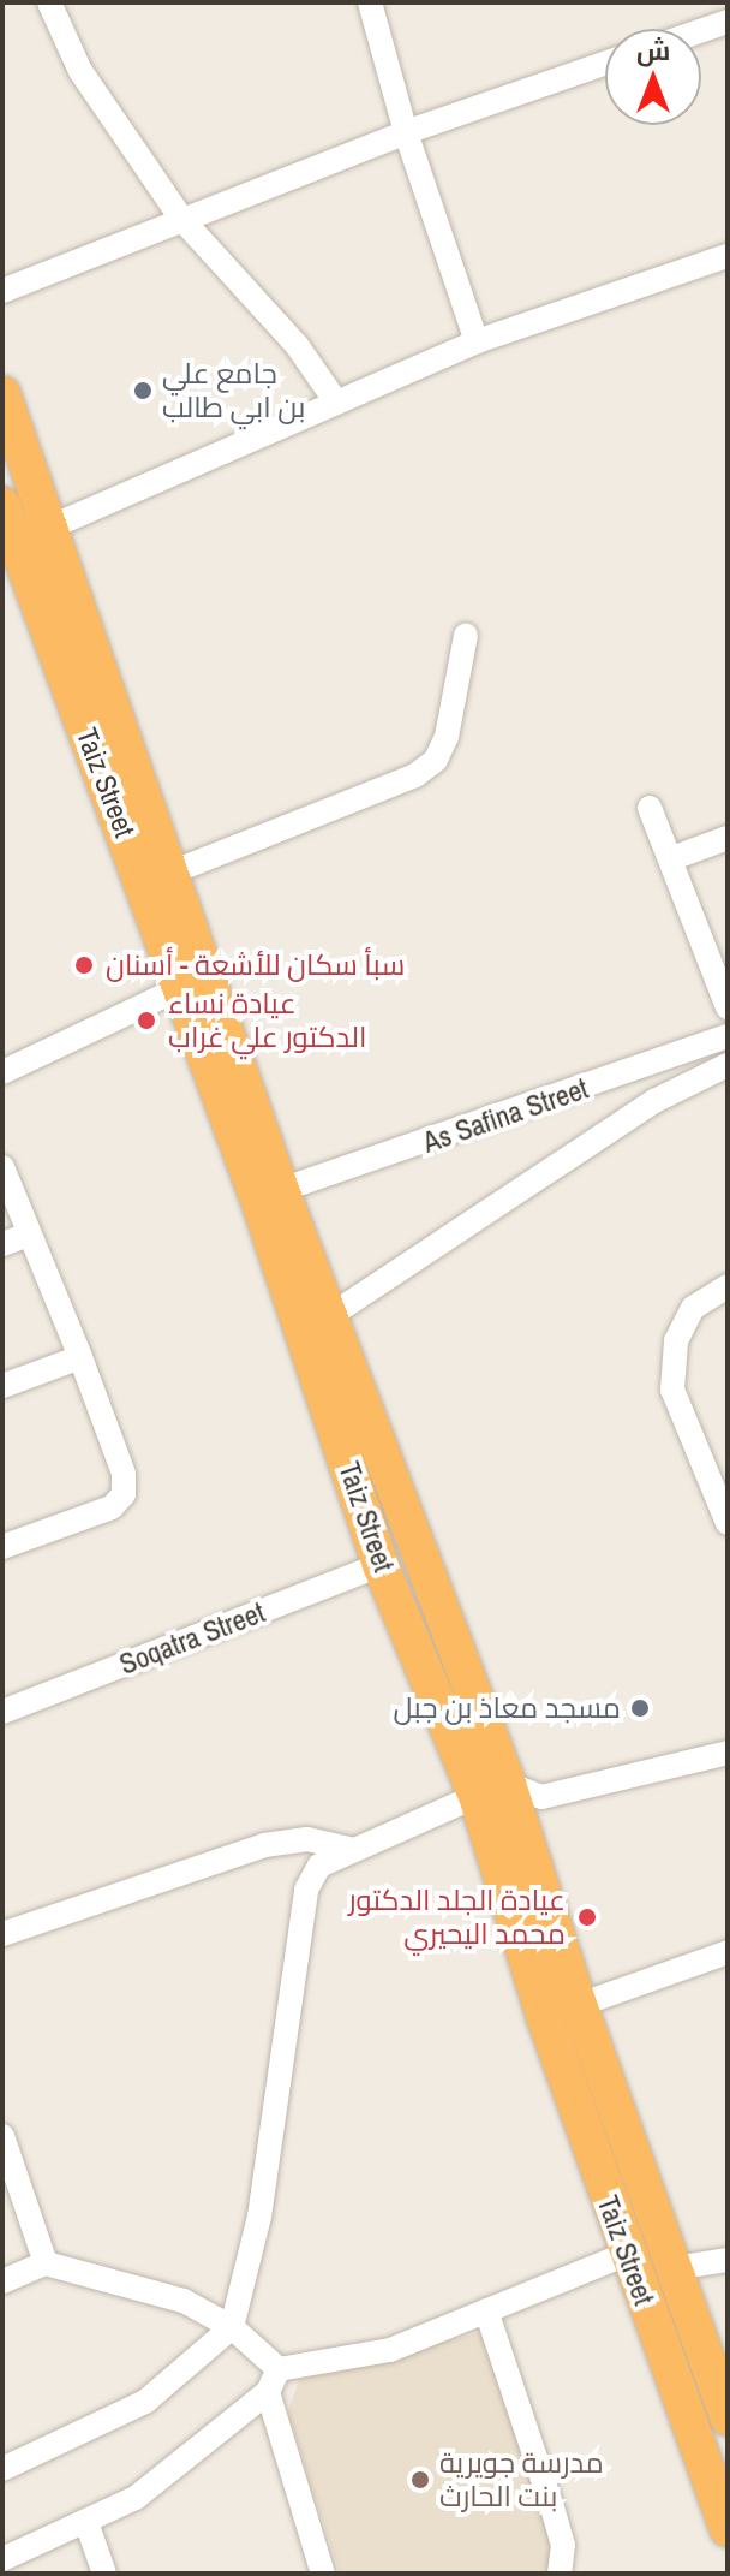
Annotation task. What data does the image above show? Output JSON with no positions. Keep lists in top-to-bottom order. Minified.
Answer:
{"streets":{"highway":["Taiz Street"],"street":["As Safina Street","Soqatra Street"]},"crossings":[["Taiz Street","As Safina Street"],["Taiz Street","Soqatra Street"]],"places":["جامع علي بن ابي طالب","سبأ سكان للأشعة - أسنان","عيادة نساء الدكتور علي غراب","مسجد معاذ بن جبل","عيادة الجلد الدكتور محمد اليحيري","مدرسة جويرية بنت الحارث"],"north":"top"}
